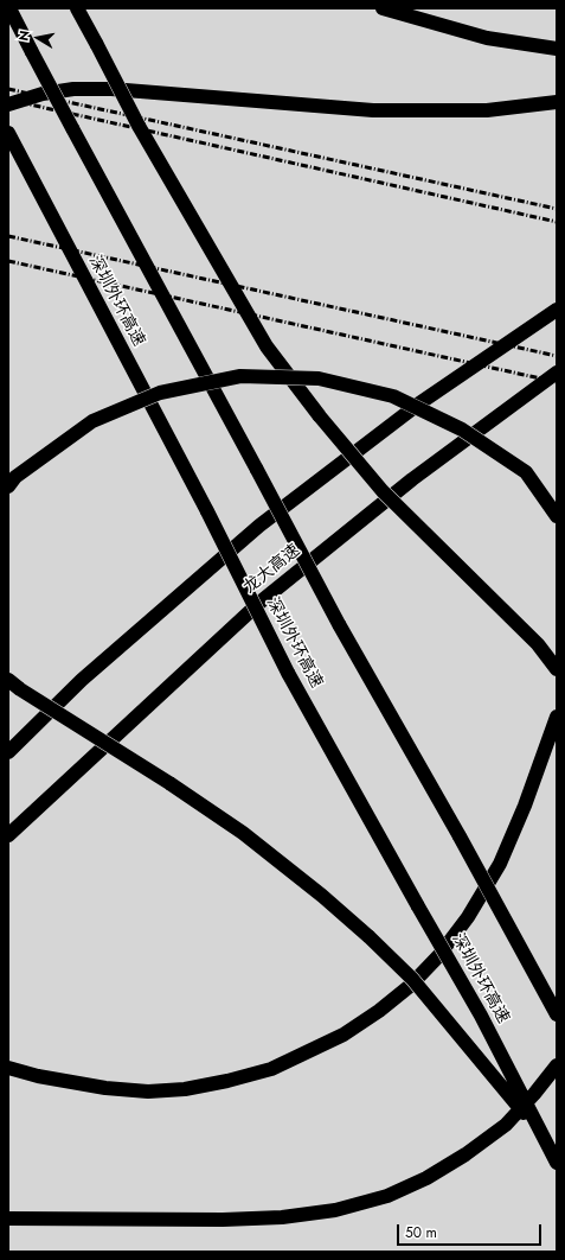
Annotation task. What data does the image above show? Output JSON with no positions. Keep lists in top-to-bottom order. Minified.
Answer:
{"streets":{"highway":["深圳外环高速","龙大高速"]},"scale_bar":"50 m","north":"left"}
